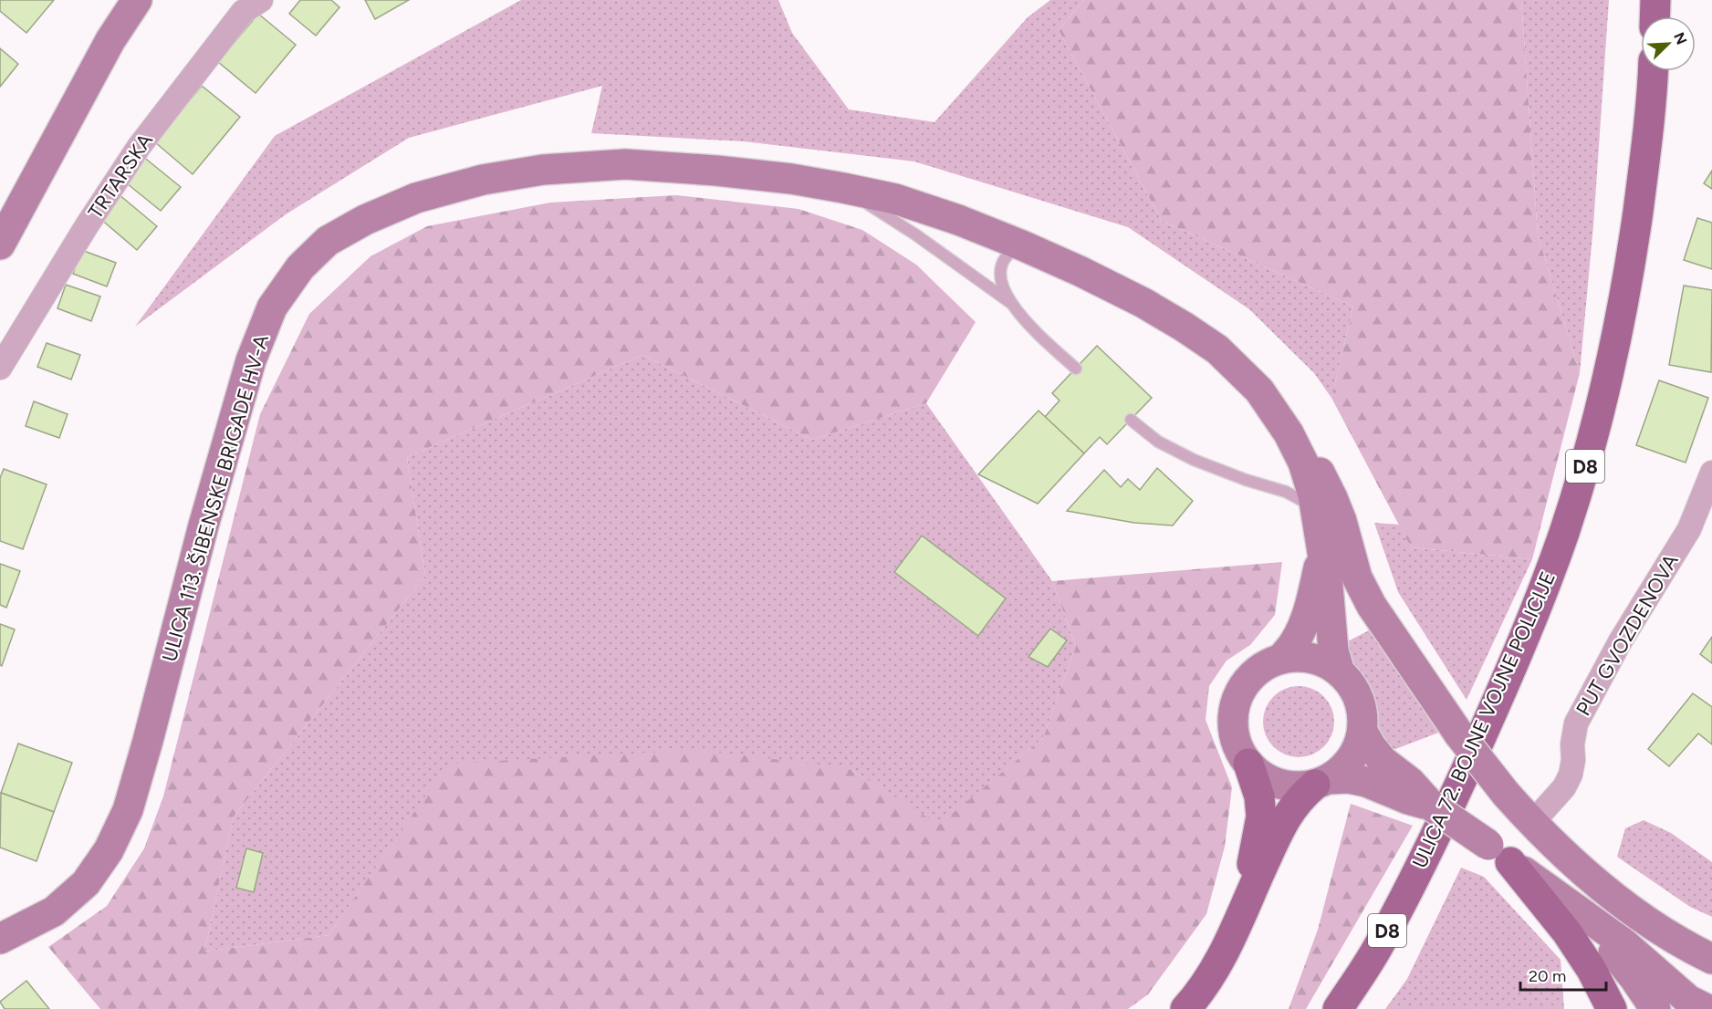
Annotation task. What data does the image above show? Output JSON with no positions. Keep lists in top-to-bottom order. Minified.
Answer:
{"streets":{"main road":["D8","ULICA 113. ŠIBENSKE BRIGADE HV-A","ULICA 72. BOJNE VOJNE POLICIJE"],"street":["TRTARSKA","PUT GVOZDENOVA"]},"scale_bar":"20 m","north":"top right"}
